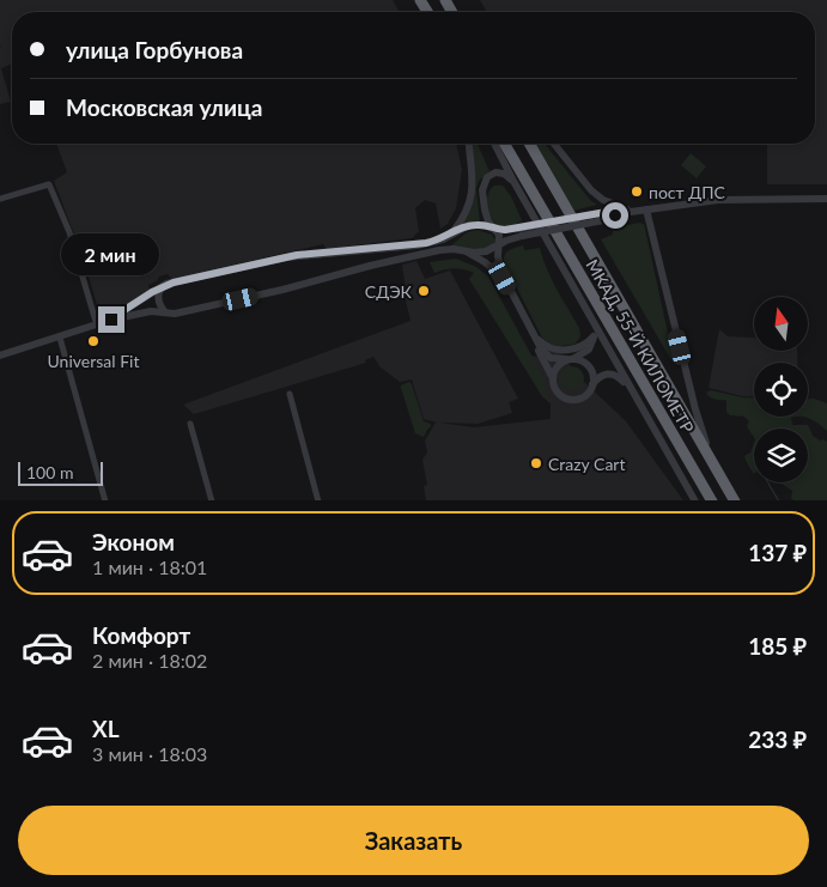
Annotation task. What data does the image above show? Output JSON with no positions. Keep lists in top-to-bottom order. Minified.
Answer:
{"streets":{"highway":["МКАД, 55-Й КИЛОМЕТР"]},"places":["пост ДПС","СДЭК","Universal Fit","Crazy Cart"],"scale_bar":"100 m","north":"top","page":{"banner":["улица Горбунова","Московская улица"],"bubble":"2 мин","scale":"100 m","list":[{"name":"Эконом","note":"1 мин · 18:01","value":"137 ₽"},{"name":"Комфорт","note":"2 мин · 18:02","value":"185 ₽"},{"name":"XL","note":"3 мин · 18:03","value":"233 ₽"}],"buttons":"Заказать"}}
